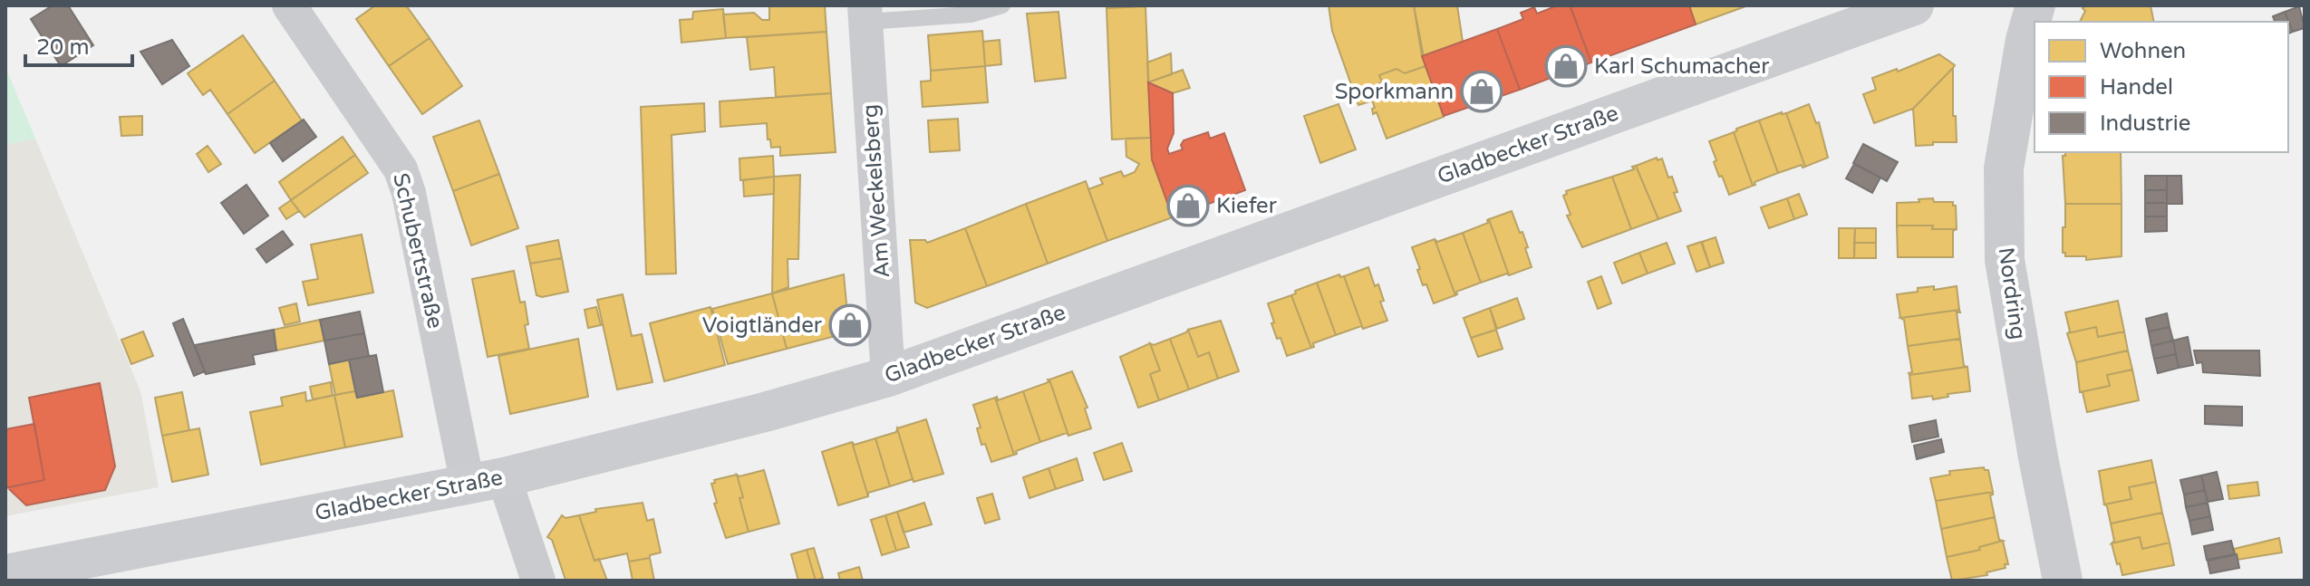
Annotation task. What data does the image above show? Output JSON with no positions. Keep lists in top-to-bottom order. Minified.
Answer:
{"streets":{"main road":["Gladbecker Straße"],"street":["Am Weckelsberg","Schubertstraße","Nordring"]},"crossings":[["Gladbecker Straße","Am Weckelsberg"],["Gladbecker Straße","Schubertstraße"]],"places":{"shop":["Karl Schumacher","Sporkmann","Kiefer","Voigtländer"]},"legend":["Wohnen","Handel","Industrie"],"scale_bar":"20 m"}
